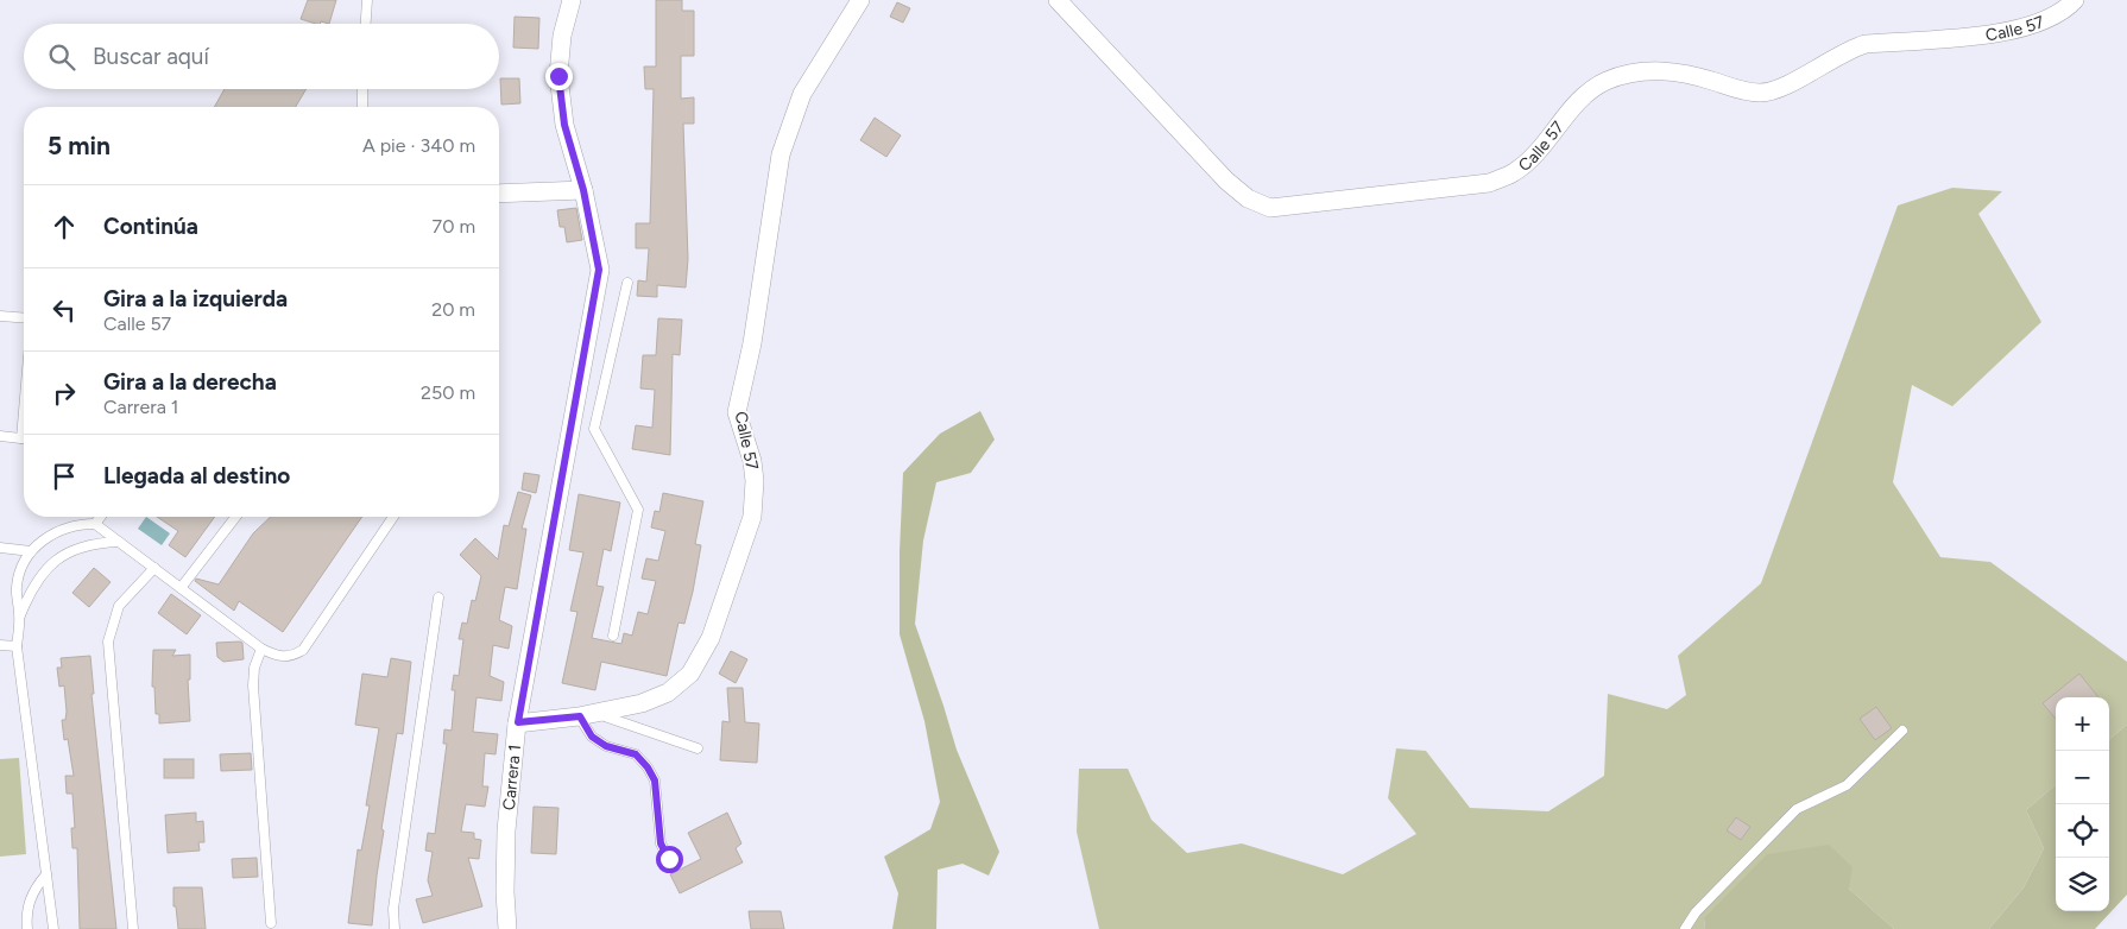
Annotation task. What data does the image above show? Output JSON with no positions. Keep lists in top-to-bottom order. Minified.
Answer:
{"streets":{"street":["Calle 57","Carrera 1"]},"crossings":[["Calle 57","Carrera 1"]],"page":{"search":"Buscar aquí","heading":["5 min","A pie · 340 m"],"list":[["Continúa","70 m"],["Gira a la izquierda","Calle 57","20 m"],["Gira a la derecha","Carrera 1","250 m"],"Llegada al destino"],"map_buttons":["+","−"]}}
